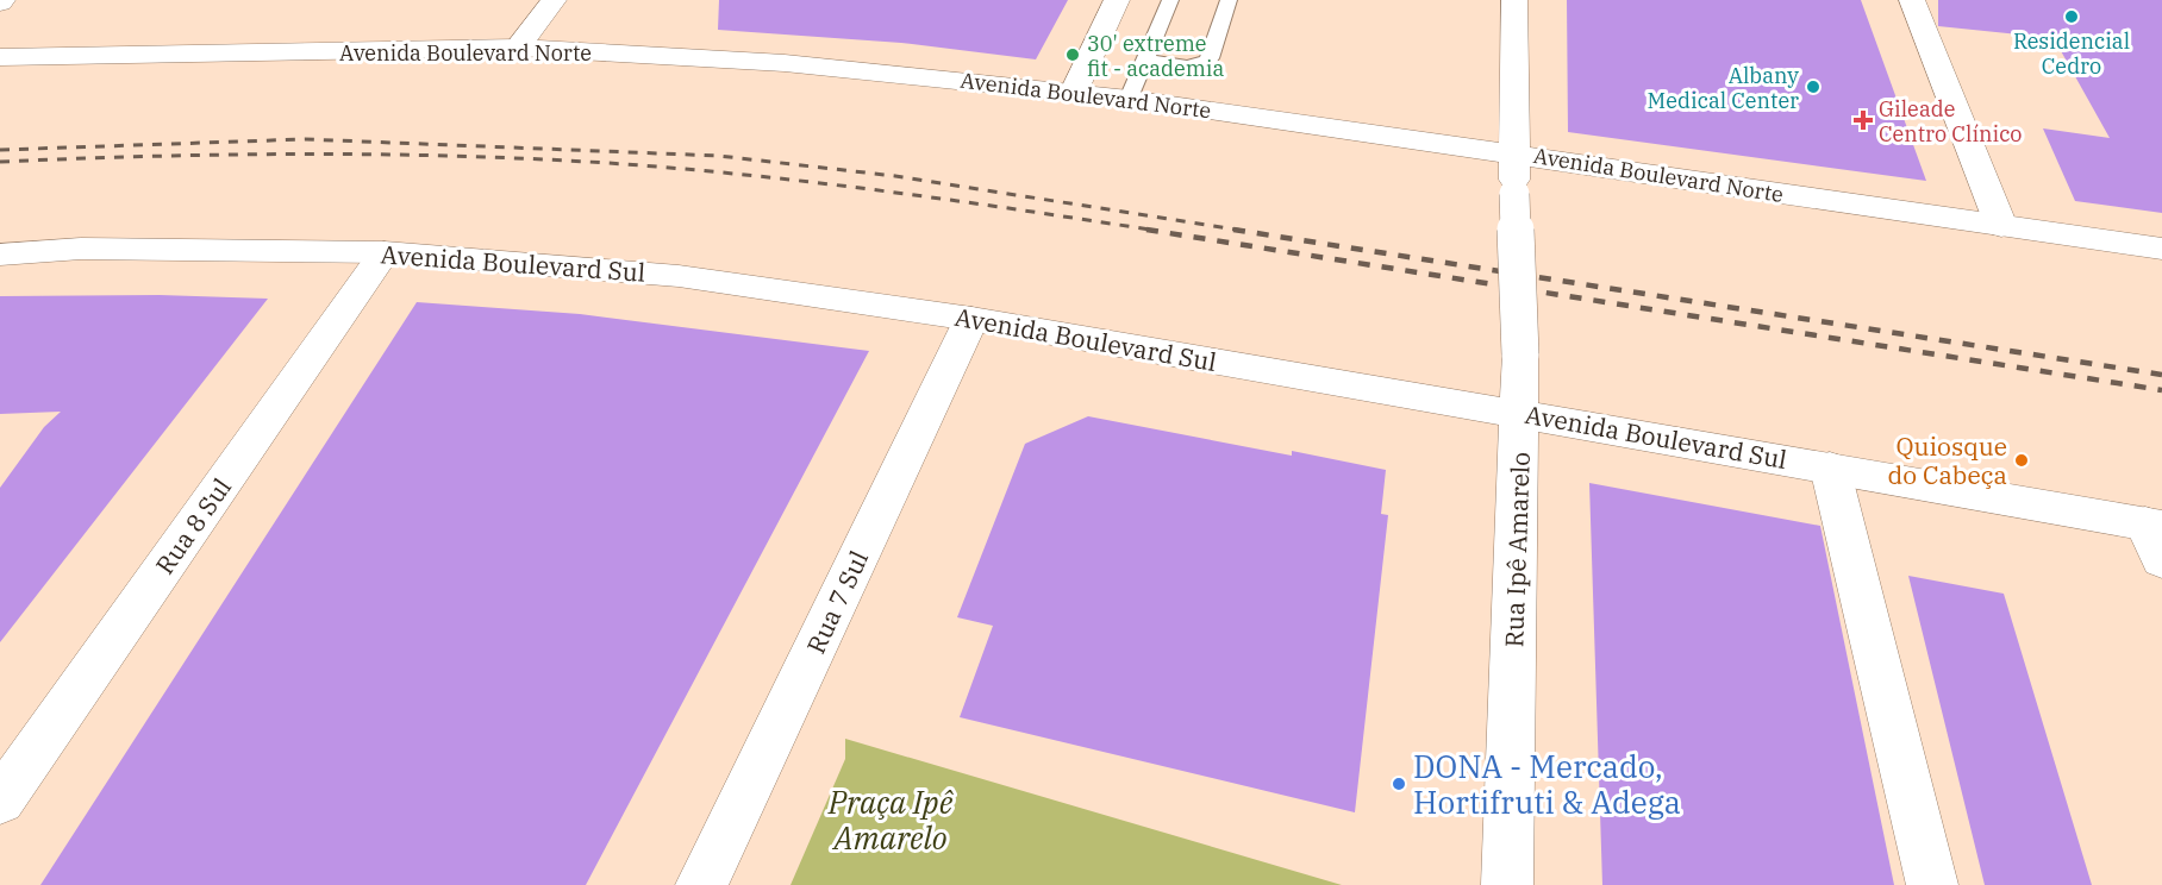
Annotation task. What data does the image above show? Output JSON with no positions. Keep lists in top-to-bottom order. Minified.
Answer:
{"streets":{"street":["Avenida Boulevard Norte","Avenida Boulevard Sul","Rua 8 Sul","Rua Ipê Amarelo","Rua 7 Sul"]},"crossings":[["Avenida Boulevard Norte","Rua Ipê Amarelo"],["Avenida Boulevard Sul","Rua 8 Sul"],["Avenida Boulevard Sul","Rua Ipê Amarelo"],["Avenida Boulevard Sul","Rua 7 Sul"]],"parks":["Praça Ipê Amarelo"],"places":{"other":["Residencial Cedro","30' extreme fit - academia","Albany Medical Center","Quiosque do Cabeça","DONA - Mercado, Hortifruti & Adega"],"health":["Gileade Centro Clínico"]}}
